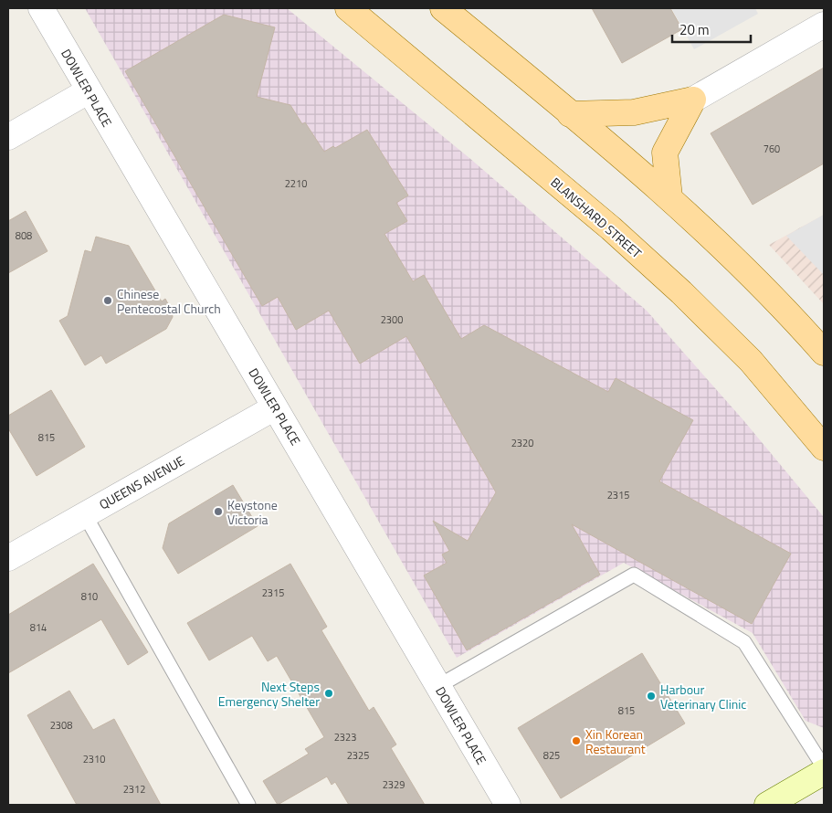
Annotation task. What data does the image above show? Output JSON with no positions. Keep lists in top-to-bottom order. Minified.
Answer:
{"streets":{"main road":["BLANSHARD STREET"],"street":["DOWLER PLACE","QUEENS AVENUE"]},"crossings":[["DOWLER PLACE","QUEENS AVENUE"]],"places":["Chinese Pentecostal Church","Keystone Victoria","Next Steps Emergency Shelter","Harbour Veterinary Clinic","Xin Korean Restaurant"],"house_numbers":["760","2210","808","2300","815","2320","2315","2315","810","814","815","2308","2323","2325","825","2310","2329","2312"],"scale_bar":"20 m"}
